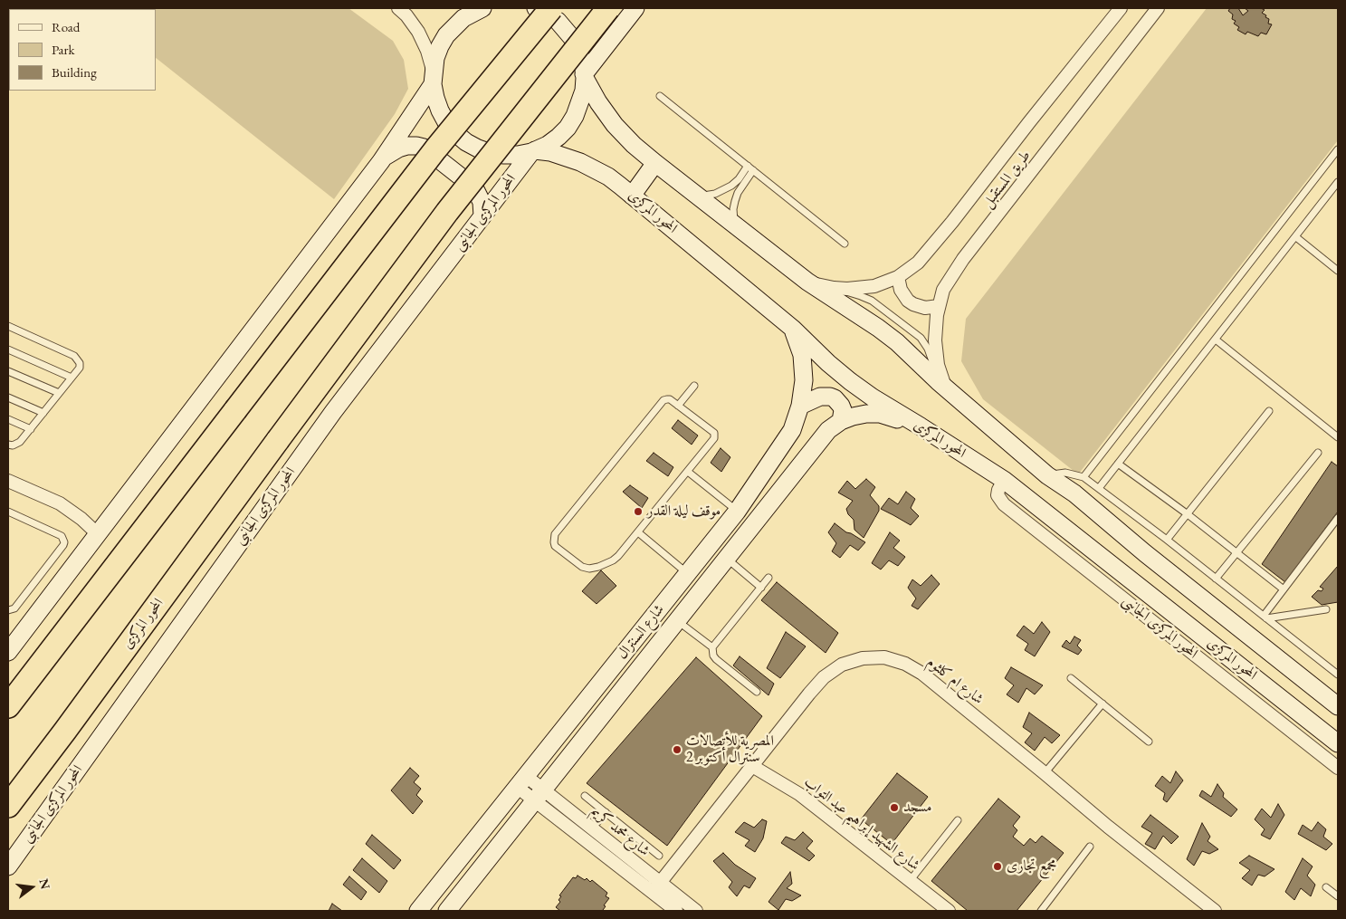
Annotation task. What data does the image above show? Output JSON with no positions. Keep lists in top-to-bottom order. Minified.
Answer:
{"streets":{"highway":["المحور المركزى"],"main road":["المحور المركزى الجانبى","شارع السنترال"],"street":["طريق المستقبل","شارع ام كلثوم","شارع الشهيد إبراهيم عبد التواب","شارع محمد كريم"]},"crossings":[["طريق المستقبل","المحور المركزى"],["المحور المركزى","المحور المركزى الجانبى"],["المحور المركزى","شارع السنترال"],["شارع السنترال","شارع محمد كريم"],["شارع ام كلثوم","شارع الشهيد إبراهيم عبد التواب"],["شارع ام كلثوم","شارع محمد كريم"]],"places":["موقف ليلة القدر","المصرية للأتصالات سنترال أكتوبر 2","مسجد","مجمع تجارى"],"legend":["Road","Park","Building"],"north":"right"}
